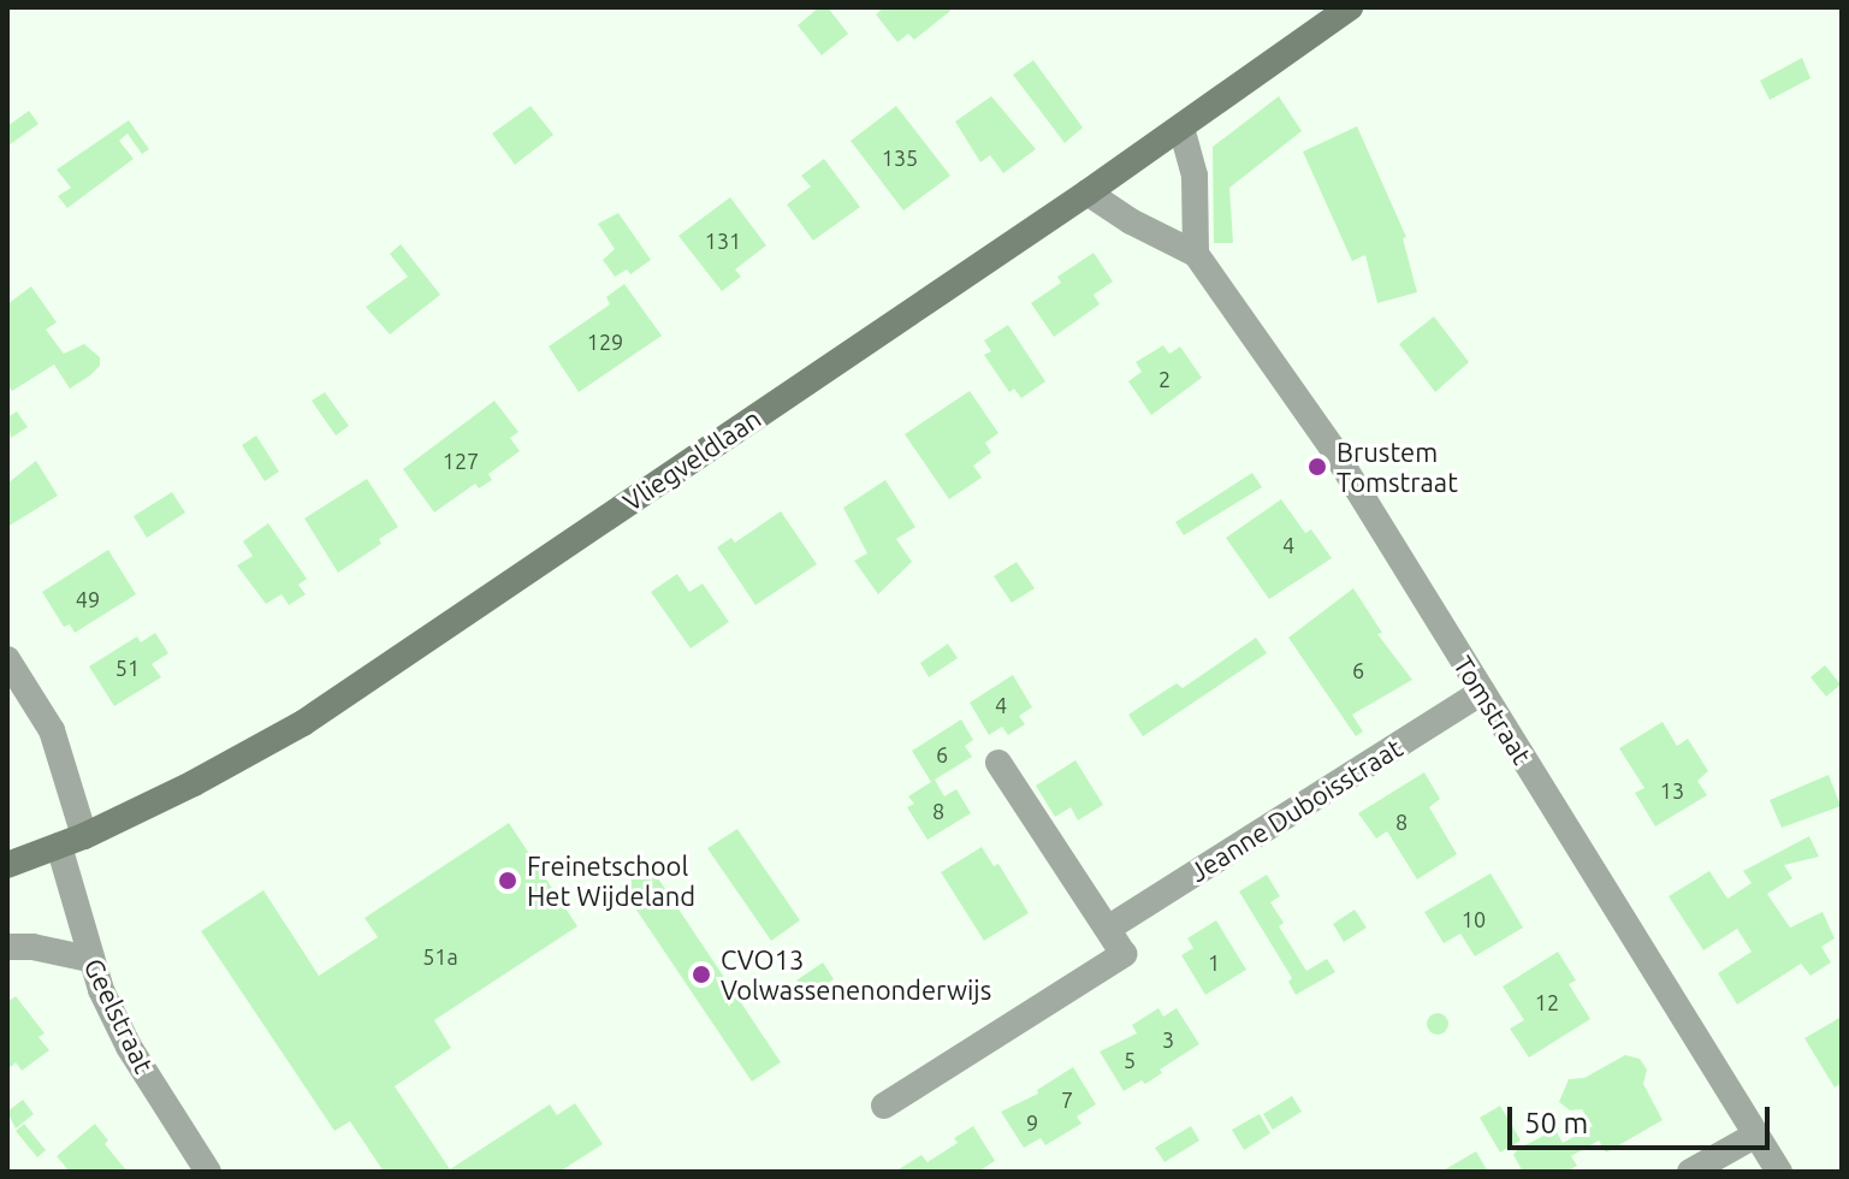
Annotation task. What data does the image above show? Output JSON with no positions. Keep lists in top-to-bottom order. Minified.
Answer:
{"streets":{"main road":["Vliegveldlaan"],"street":["Tomstraat","Jeanne Duboisstraat","Geelstraat"]},"crossings":[["Vliegveldlaan","Tomstraat"],["Vliegveldlaan","Geelstraat"],["Tomstraat","Jeanne Duboisstraat"]],"places":["Brustem Tomstraat","Freinetschool Het Wijdeland","CVO13 Volwassenenonderwijs"],"house_numbers":["135","131","129","2","127","4","49","51","6","4","6","13","8","8","10","51a","1","12","3","5","7","9"],"scale_bar":"50 m"}
